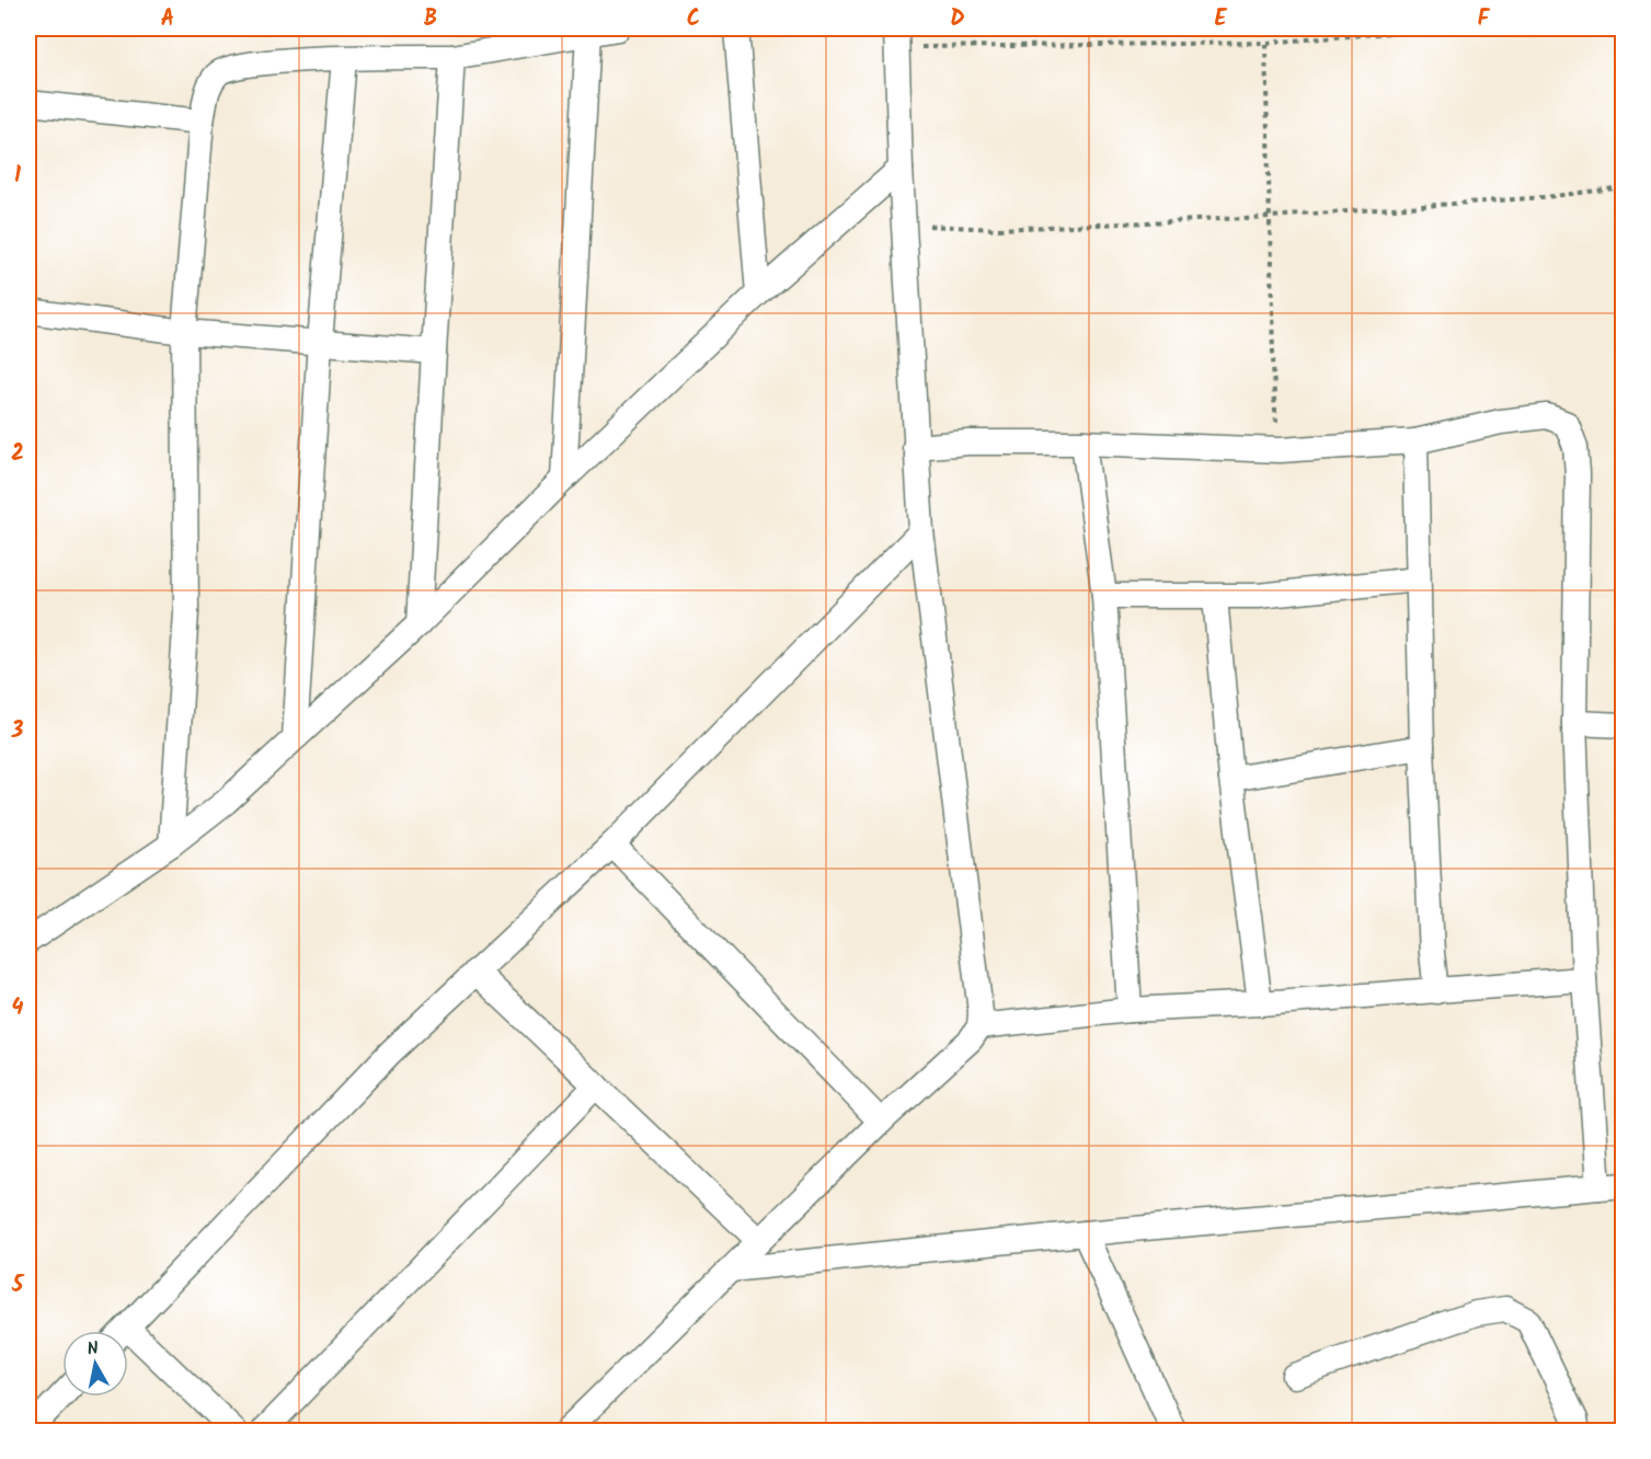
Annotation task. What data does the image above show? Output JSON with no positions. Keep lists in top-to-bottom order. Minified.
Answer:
{"north":"top","grid":{"columns":["A","B","C","D","E","F"],"rows":["1","2","3","4","5"]}}
